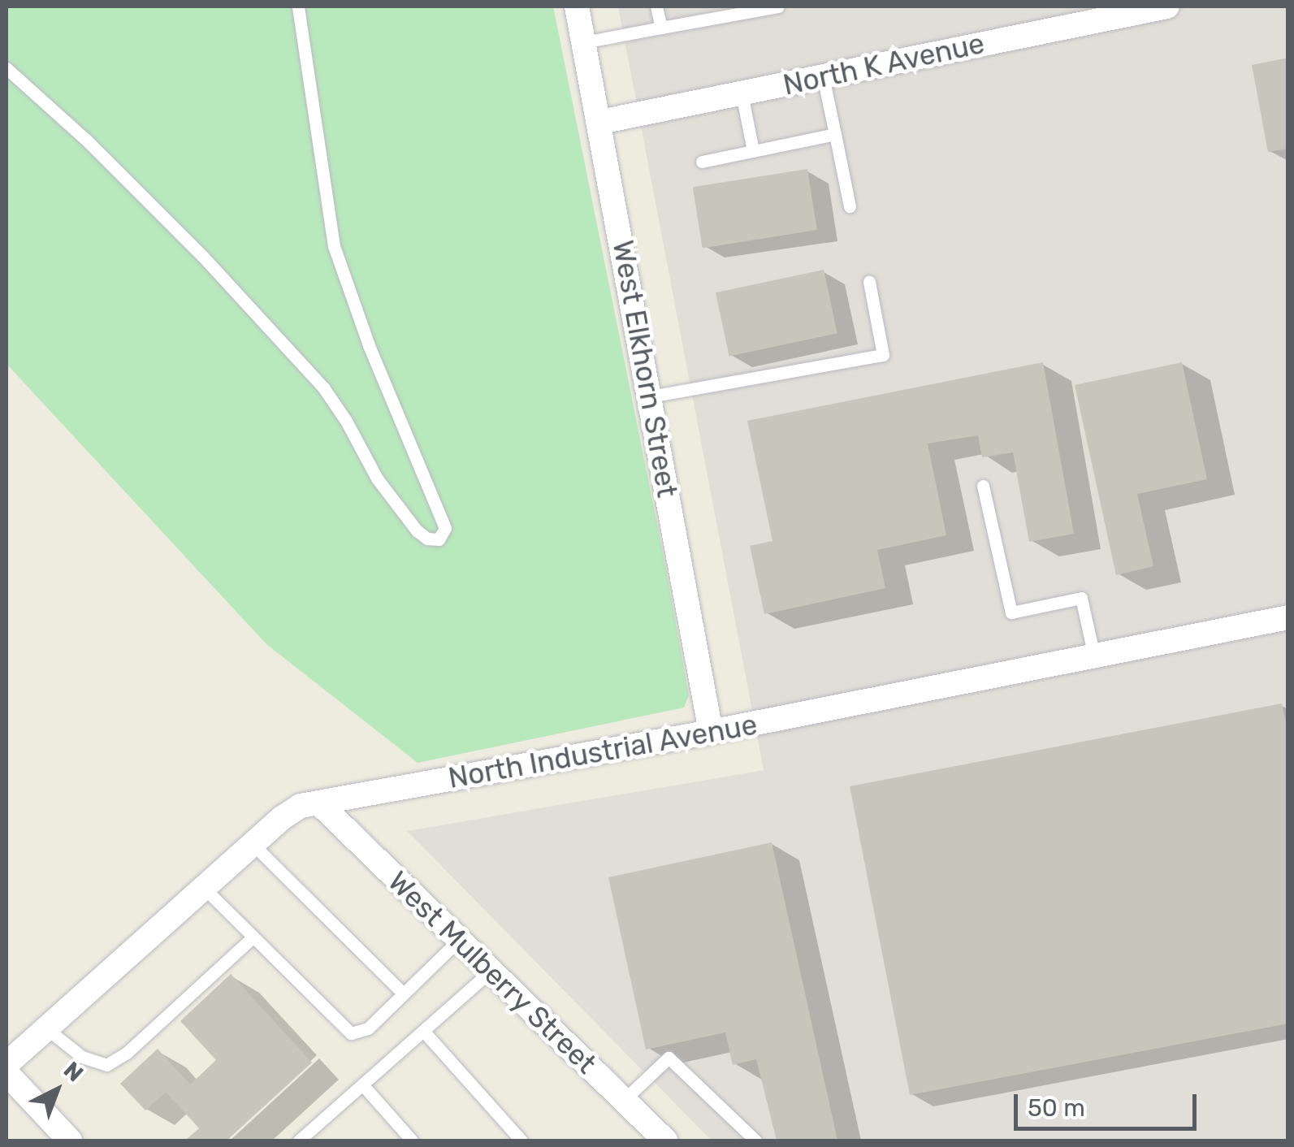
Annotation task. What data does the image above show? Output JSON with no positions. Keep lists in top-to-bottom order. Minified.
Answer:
{"streets":{"street":["North K Avenue","West Elkhorn Street","North Industrial Avenue","West Mulberry Street"]},"crossings":[["North K Avenue","West Elkhorn Street"],["West Elkhorn Street","North Industrial Avenue"],["North Industrial Avenue","West Mulberry Street"]],"scale_bar":"50 m","north":"top right"}
